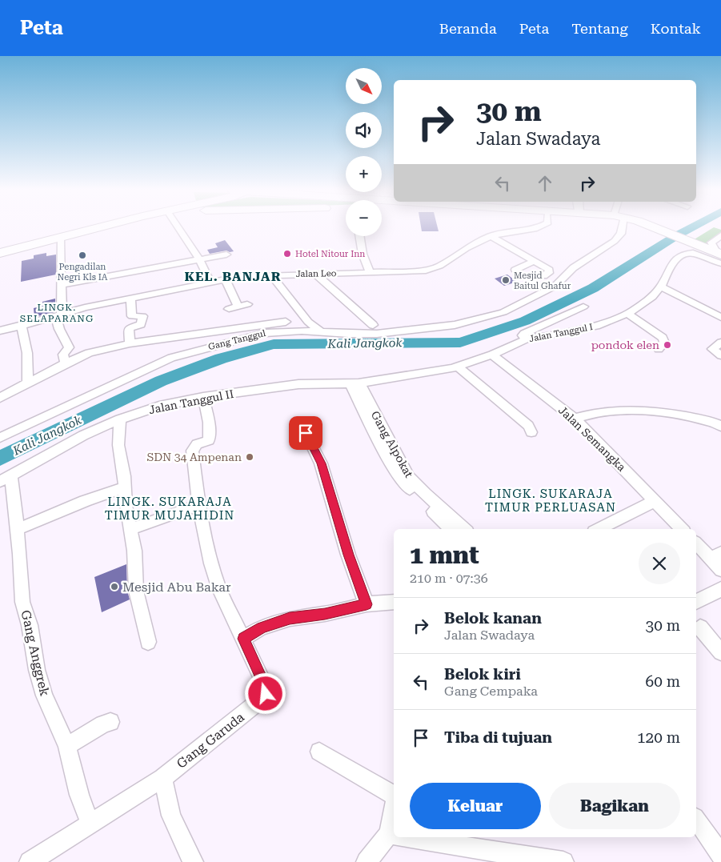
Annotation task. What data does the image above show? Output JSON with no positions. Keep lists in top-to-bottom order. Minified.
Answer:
{"streets":{"street":["Jalan Leo","Jalan Tanggul I","Gang Tanggul","Jalan Tanggul II","Jalan Semangka","Gang Alpokat","Gang Anggrek","Gang Garuda"]},"crossings":[["Jalan Tanggul I","Jalan Tanggul II"],["Jalan Tanggul I","Jalan Semangka"],["Jalan Tanggul I","Gang Alpokat"],["Jalan Tanggul II","Gang Alpokat"],["Jalan Tanggul II","Gang Anggrek"],["Gang Anggrek","Gang Garuda"]],"districts":["KEL. BANJAR","LINGK. SELAPARANG","LINGK. SUKARAJA TIMUR PERLUASAN","LINGK. SUKARAJA TIMUR MUJAHIDIN"],"water":["Kali Jangkok"],"places":["Hotel Nitour Inn","Pengadilan Negri Kls IA","Mesjid Baitul Ghafur","pondok elen","SDN 34 Ampenan","Mesjid Abu Bakar"],"north":"bottom right","page":{"header":"Peta","nav":["Beranda","Peta","Tentang","Kontak"],"map_buttons":["+","−"],"turn":["30 m","Jalan Swadaya"],"heading":["1 mnt","210 m · 07:36"],"list":[{"name":"Belok kanan","note":"Jalan Swadaya","value":"30 m"},{"name":"Belok kiri","note":"Gang Cempaka","value":"60 m"},{"name":"Tiba di tujuan","value":"120 m"}],"buttons":["Keluar","Bagikan"]}}
